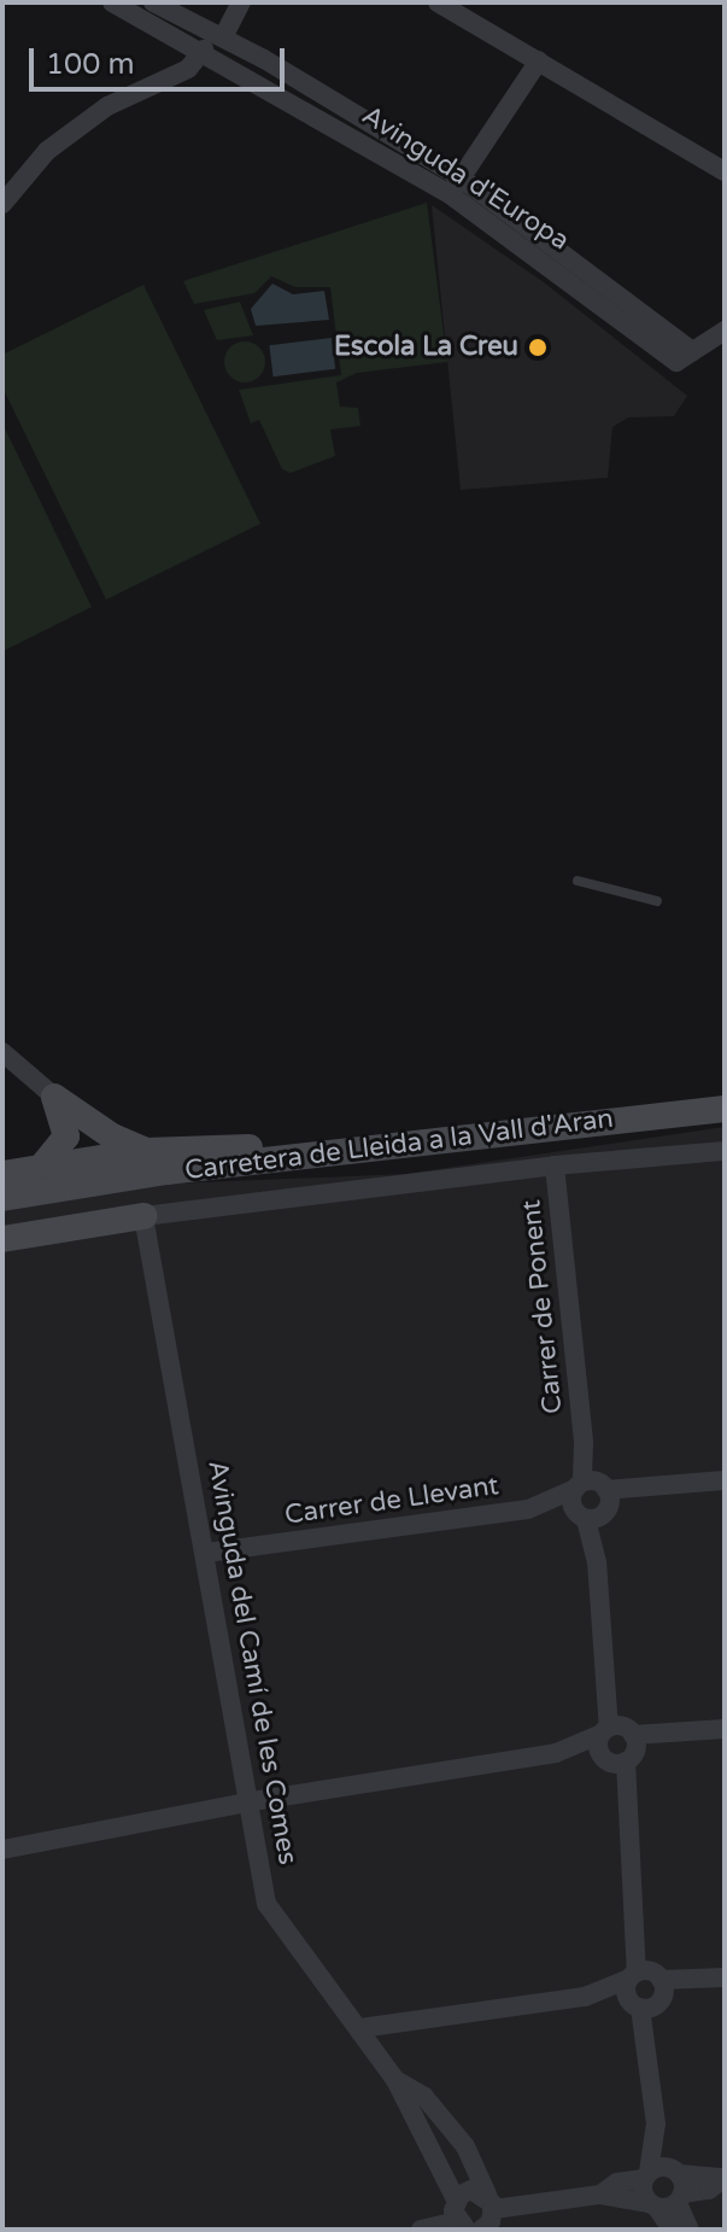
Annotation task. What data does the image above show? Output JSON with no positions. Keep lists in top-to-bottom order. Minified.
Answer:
{"streets":{"main road":["Carretera de Lleida a la Vall d'Aran"],"street":["Avinguda d'Europa","Carrer de Ponent","Carrer de Llevant","Avinguda del Camí de les Comes"]},"crossings":[["Carrer de Ponent","Carrer de Llevant"],["Carrer de Llevant","Avinguda del Camí de les Comes"]],"places":["Escola La Creu"],"scale_bar":"100 m"}
